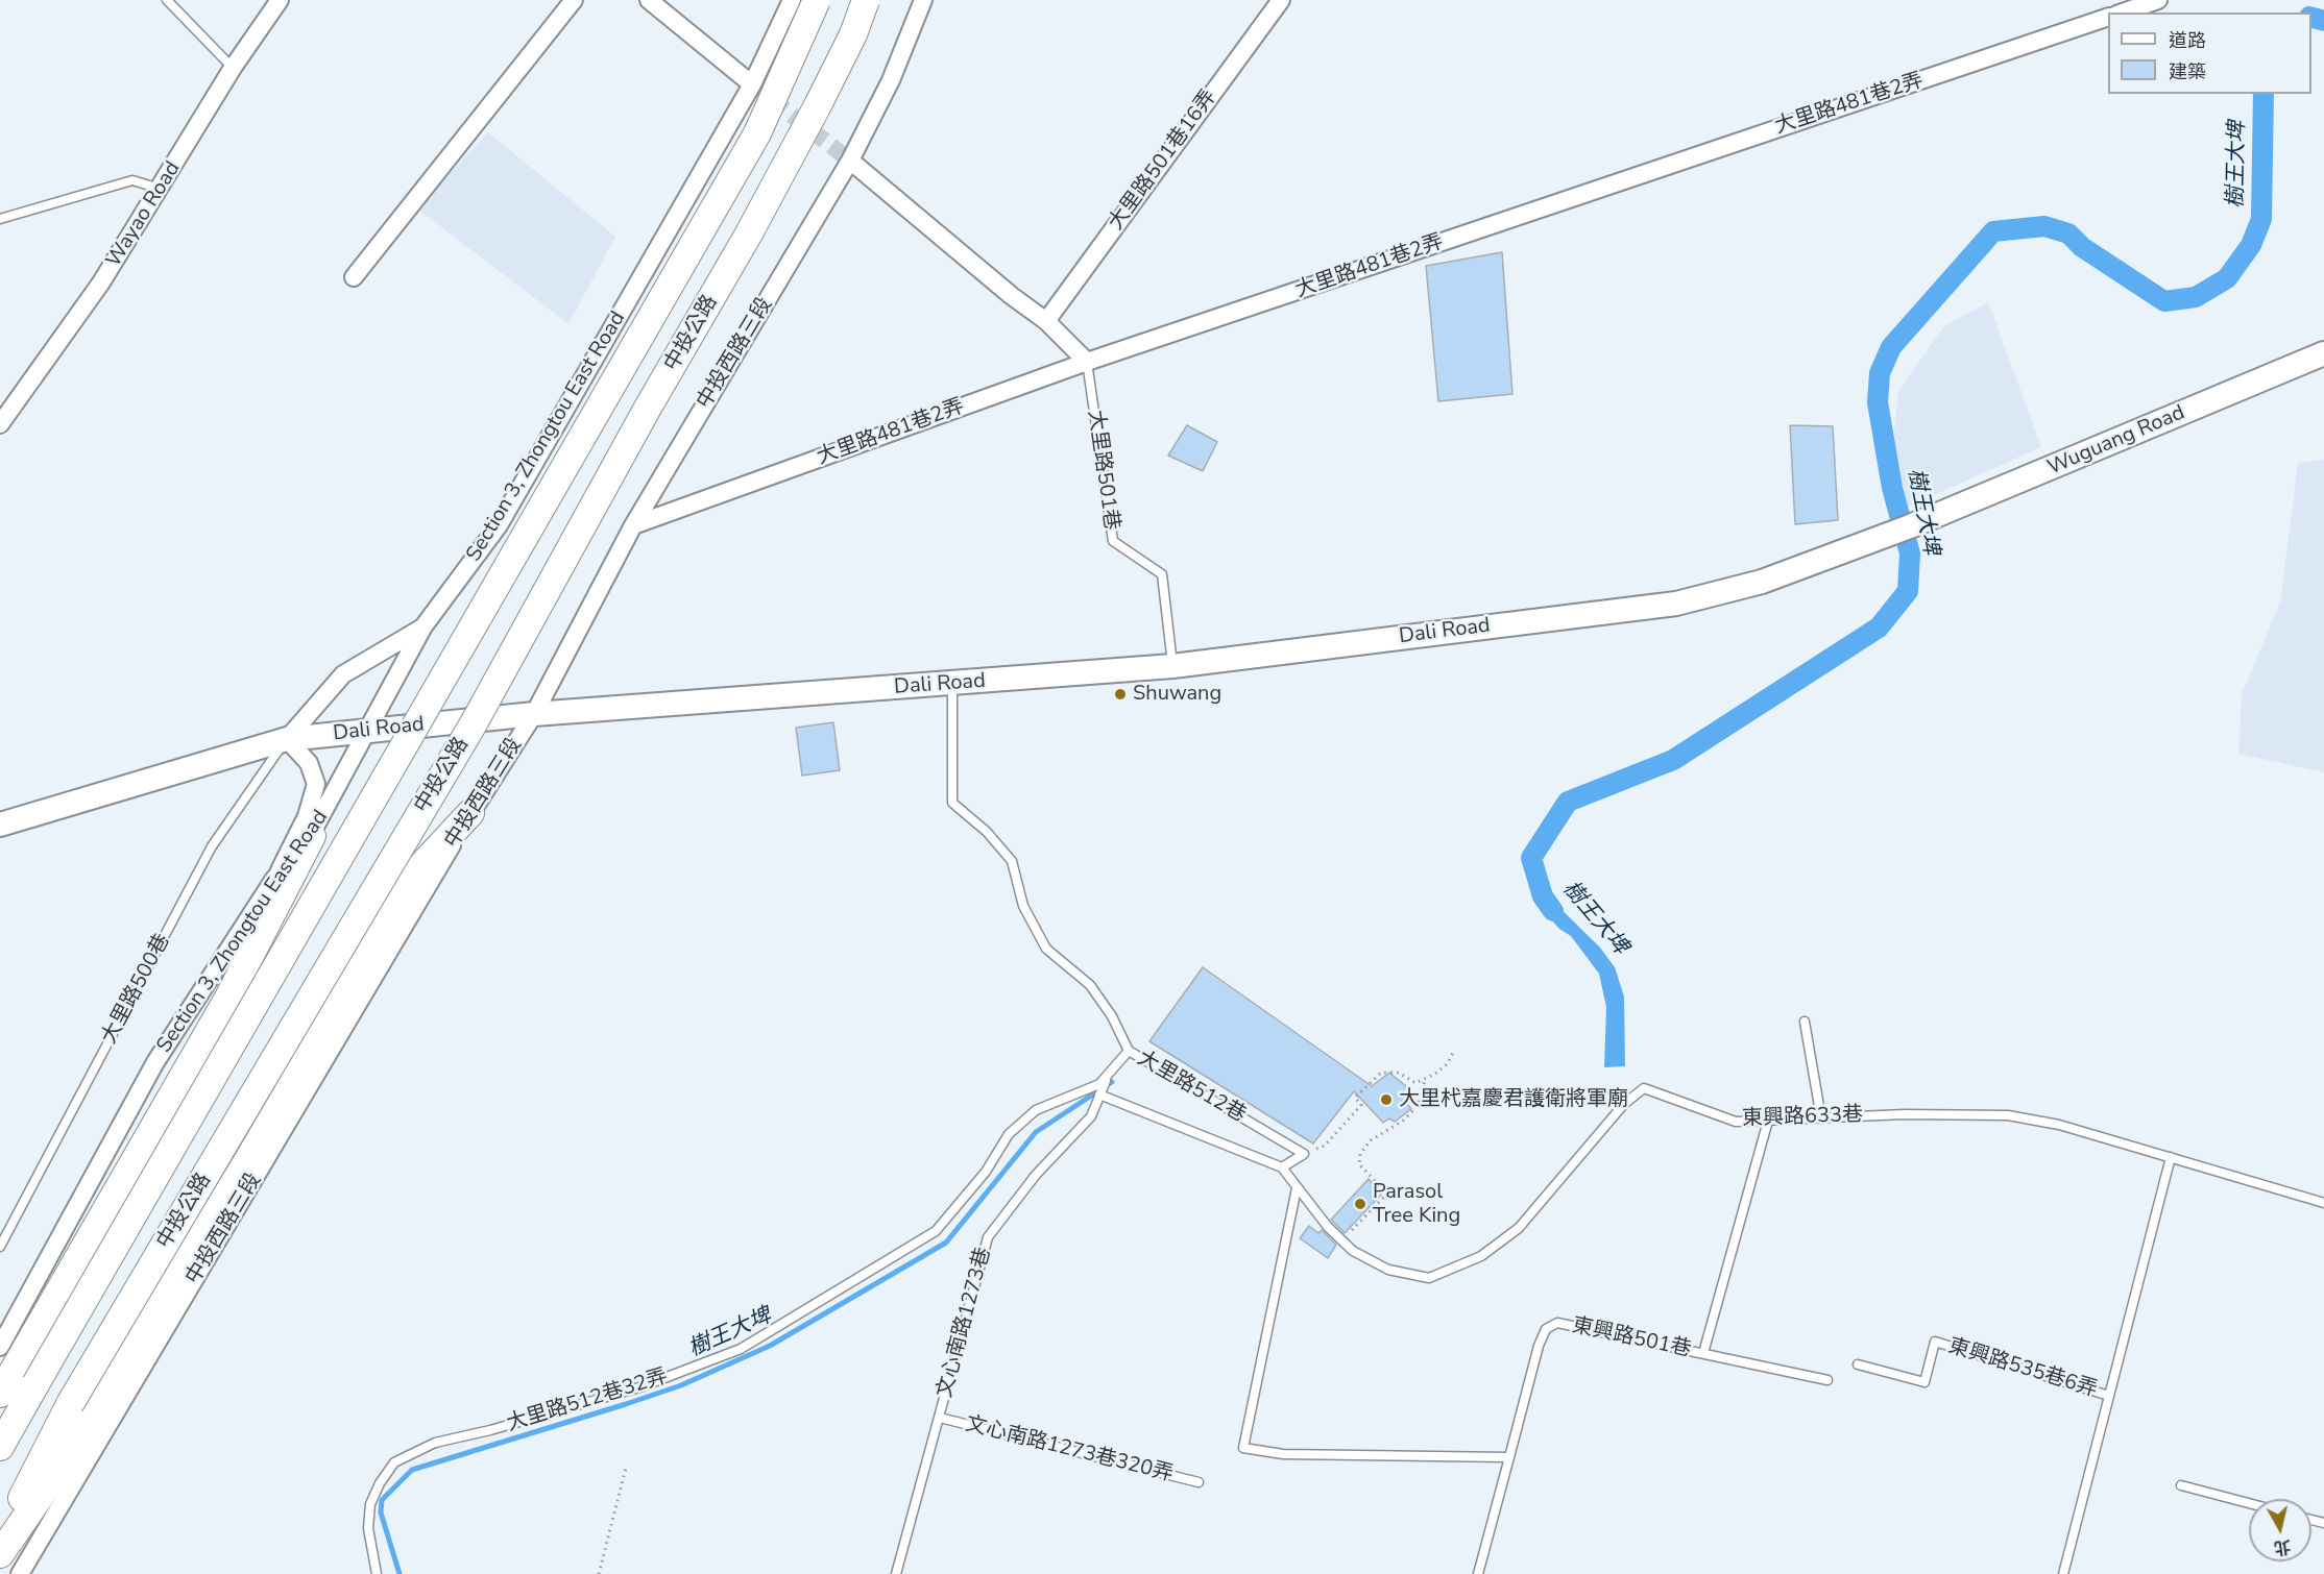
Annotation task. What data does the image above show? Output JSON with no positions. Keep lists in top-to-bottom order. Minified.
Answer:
{"streets":{"main road":["中投公路"],"street":["大里路481巷2弄","大里路501巷16弄","Wayao Road","中投西路三段","Section 3, Zhongtou East Road","Wuguang Road","Dali Road"],"lane":["大里路501巷","大里路500巷","大里路512巷","東興路633巷","文心南路1273巷","東興路501巷","東興路535巷6弄","大里路512巷32弄","文心南路1273巷320弄"]},"crossings":[["大里路481巷2弄","中投西路三段"],["大里路481巷2弄","大里路501巷"],["中投西路三段","Dali Road"],["Section 3, Zhongtou East Road","Dali Road"],["Wuguang Road","Dali Road"],["大里路501巷","Dali Road"],["Dali Road","大里路500巷"],["Dali Road","大里路512巷"],["大里路512巷","東興路633巷"],["大里路512巷","文心南路1273巷"],["大里路512巷","大里路512巷32弄"],["東興路633巷","東興路501巷"],["東興路633巷","東興路535巷6弄"],["文心南路1273巷","大里路512巷32弄"],["文心南路1273巷","文心南路1273巷320弄"]],"water":["樹王大埤"],"places":["Shuwang","大里杙嘉慶君護衛將軍廟","Parasol Tree King"],"legend":["道路","建築"],"north":"bottom"}
